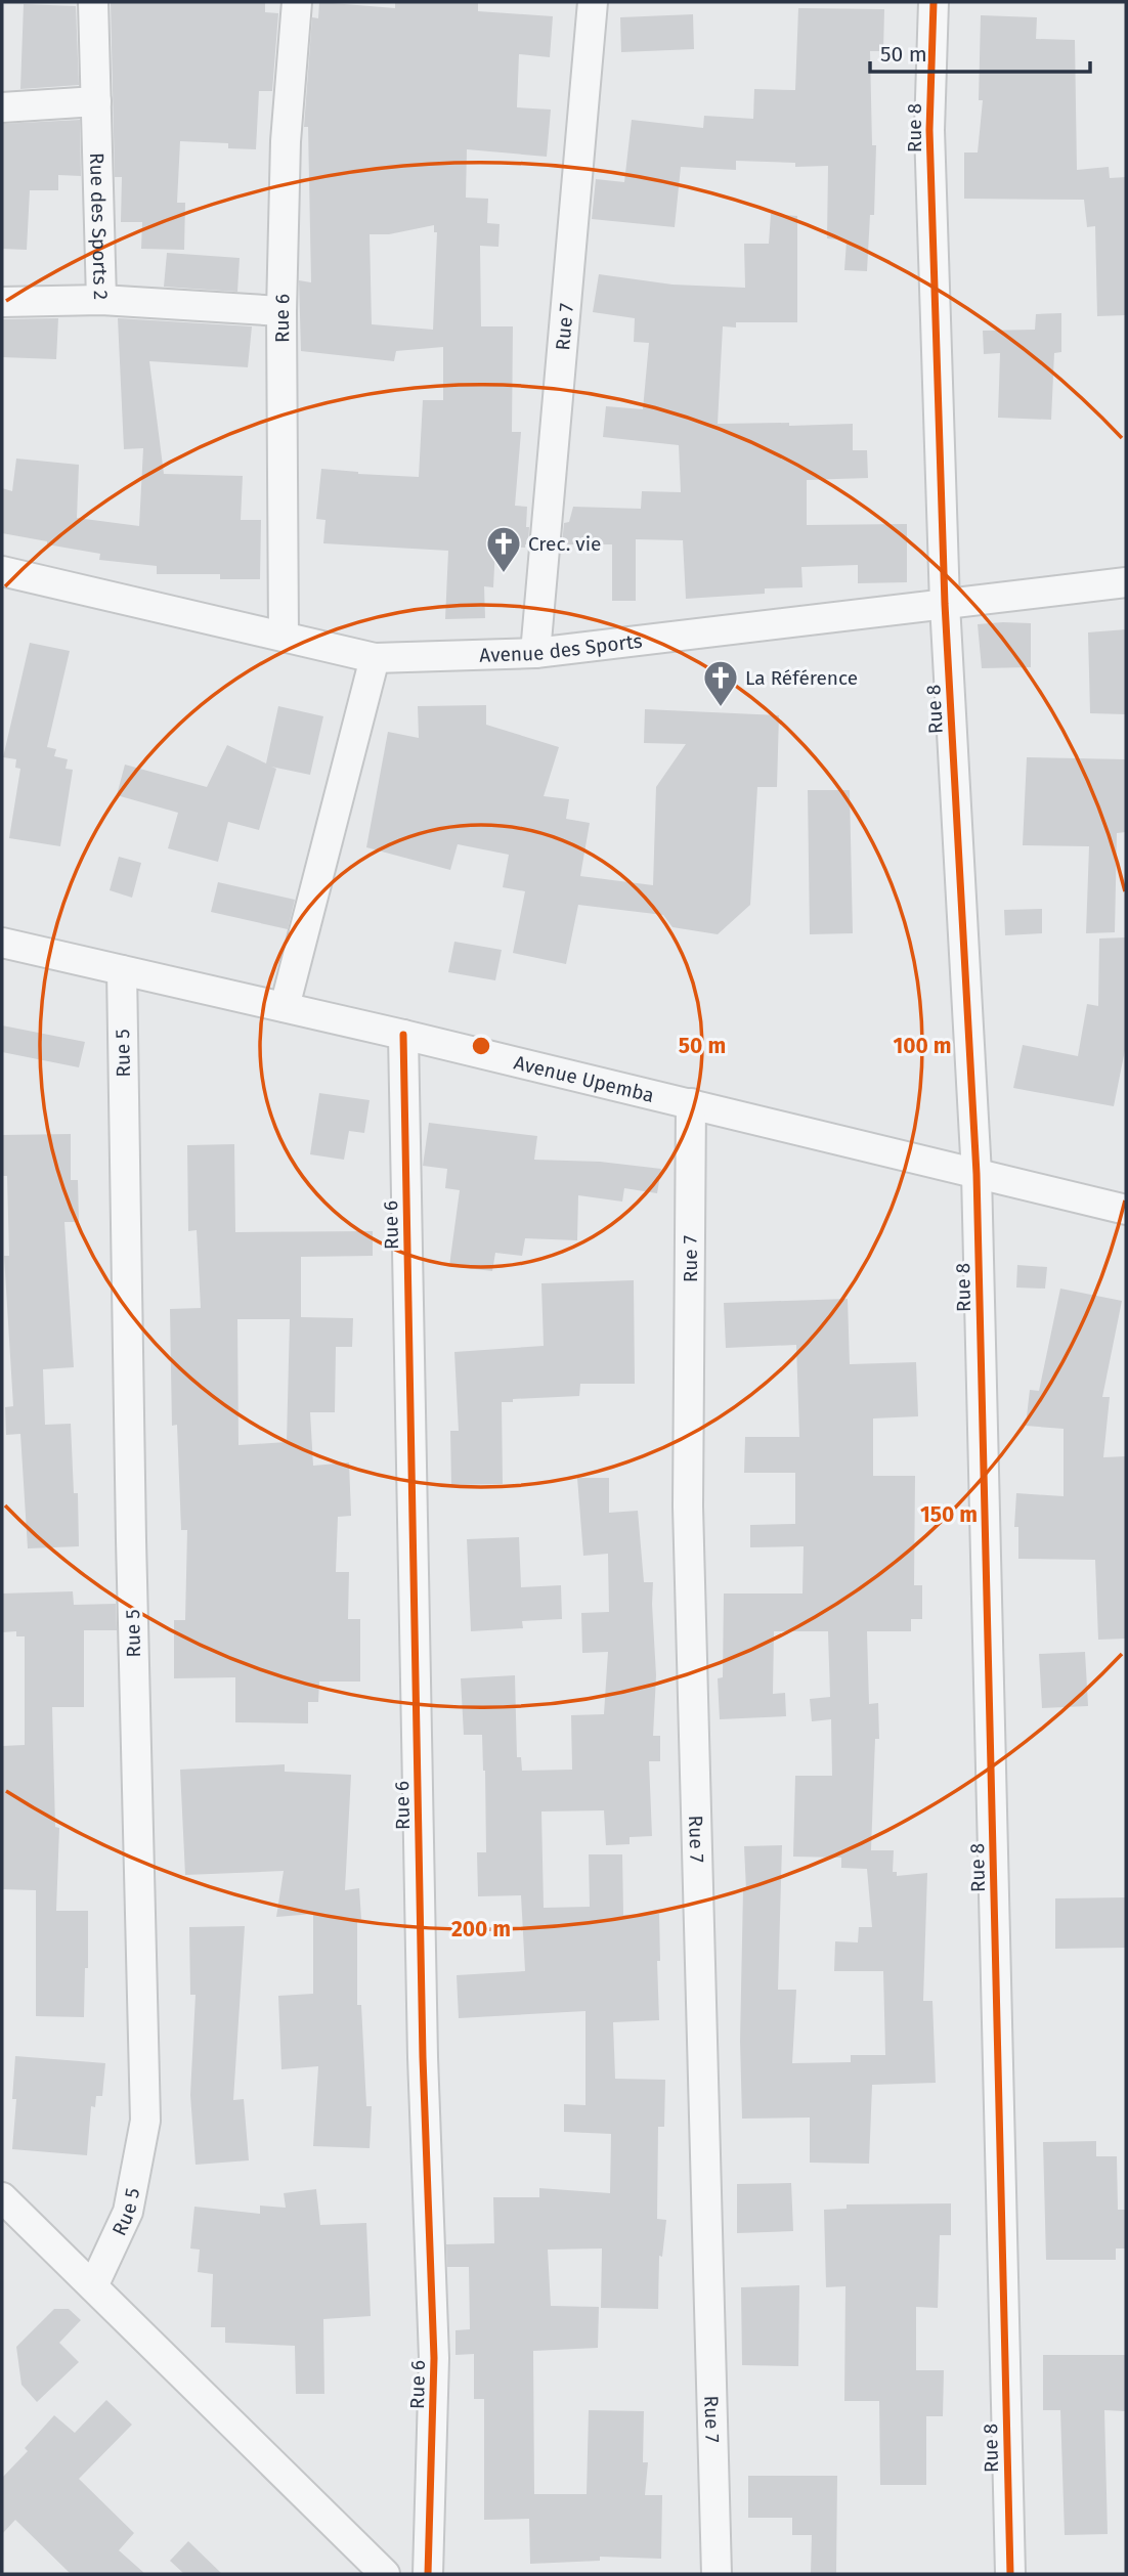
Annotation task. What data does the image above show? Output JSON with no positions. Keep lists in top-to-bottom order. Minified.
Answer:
{"streets":{"street":["Rue 8","Rue des Sports 2","Rue 6","Rue 7","Avenue des Sports","Rue 5","Avenue Upemba"]},"crossings":[["Rue 8","Avenue des Sports"],["Rue 8","Avenue Upemba"],["Rue des Sports 2","Rue 6"],["Rue 6","Avenue des Sports"],["Rue 6","Avenue Upemba"],["Rue 7","Avenue des Sports"],["Rue 7","Avenue Upemba"],["Rue 5","Avenue Upemba"]],"places":{"church":["Crec. vie","La Référence"]},"scale_bar":"50 m","rings":["50 m","100 m","150 m","200 m"]}
